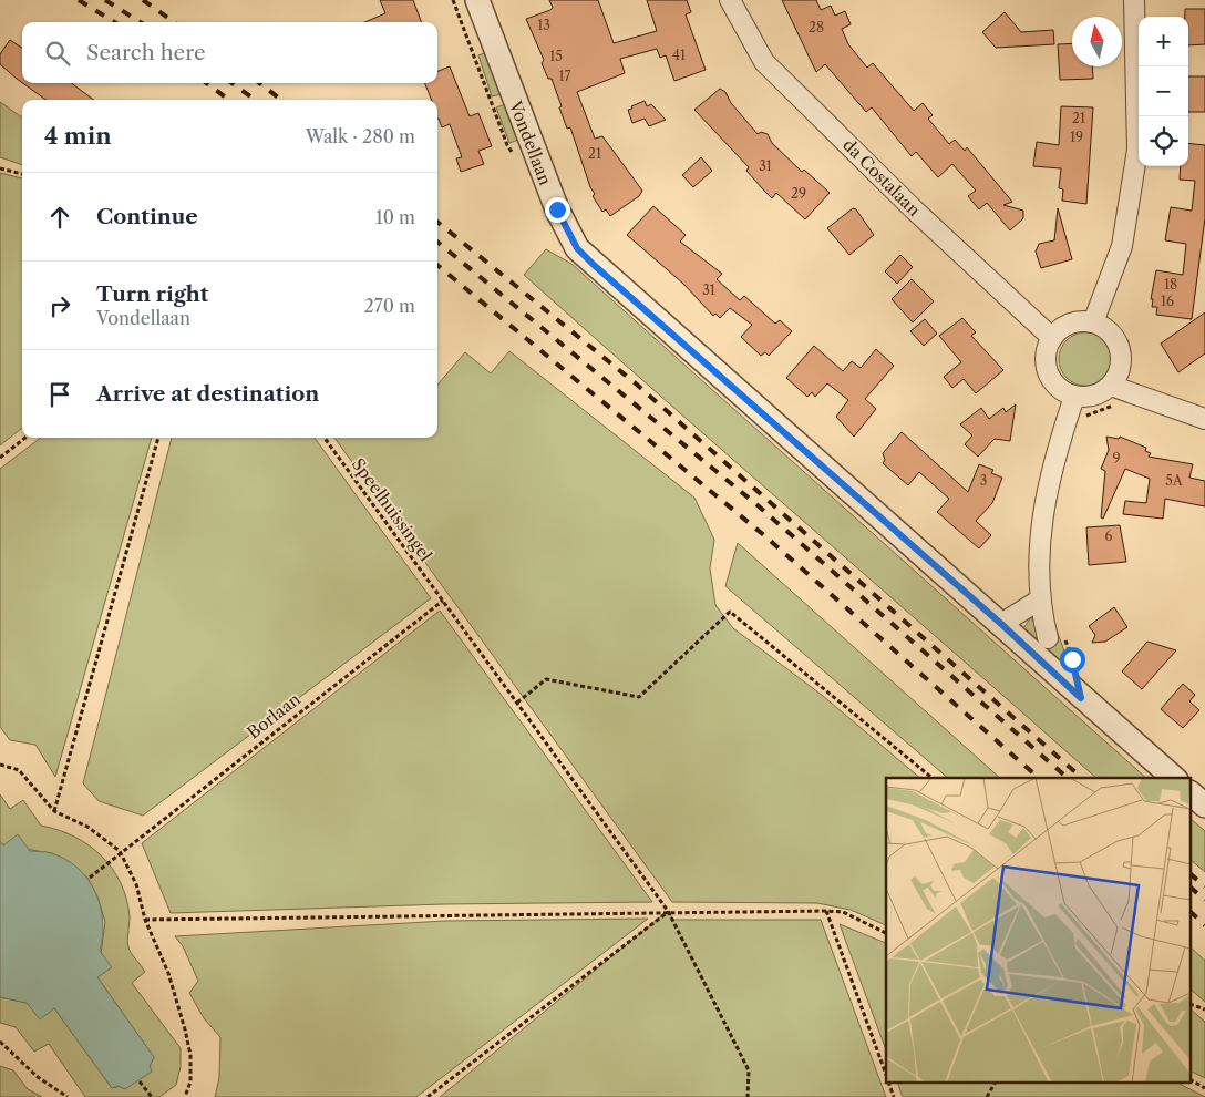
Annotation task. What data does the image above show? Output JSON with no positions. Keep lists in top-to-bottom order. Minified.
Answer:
{"streets":{"street":["Vondellaan","da Costalaan"],"path":["Speelhuissingel","Borlaan"]},"crossings":[["Speelhuissingel","Borlaan"]],"house_numbers":["13","28","41","15","17","21","19","21","31","29","18","31","16","9","3","5A","6"],"north":"top","page":{"map_buttons":["+","−"],"search":"Search here","heading":["4 min","Walk · 280 m"],"list":[["Continue","10 m"],["Turn right","Vondellaan","270 m"],"Arrive at destination"]}}
